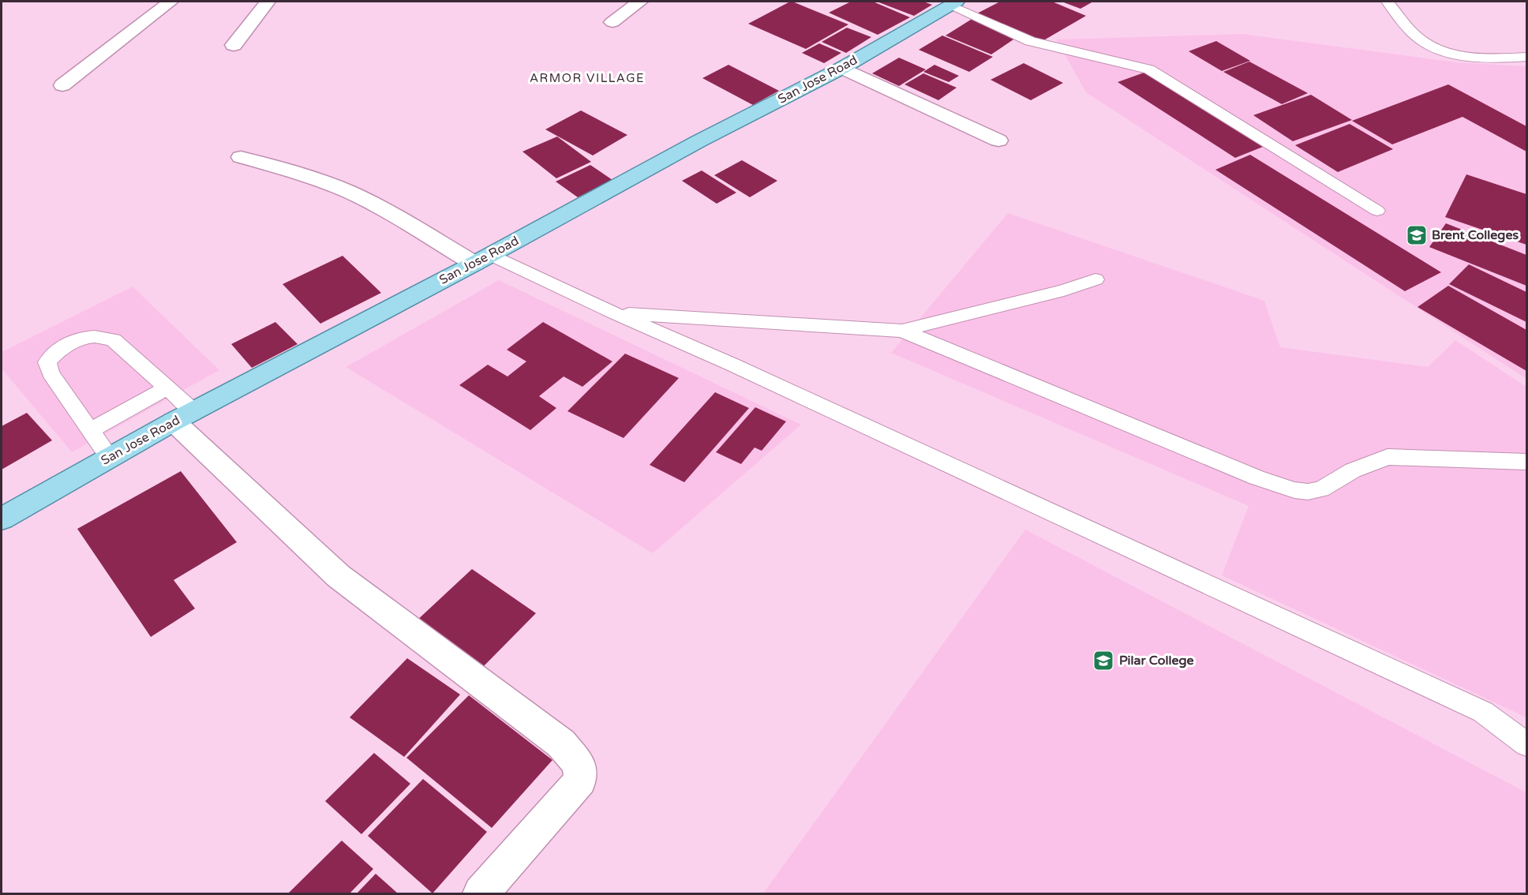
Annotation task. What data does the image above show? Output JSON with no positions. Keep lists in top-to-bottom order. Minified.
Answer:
{"streets":{"main road":["San Jose Road"]},"districts":["ARMOR VILLAGE"],"places":{"school or university":["Brent Colleges","Pilar College"]}}
